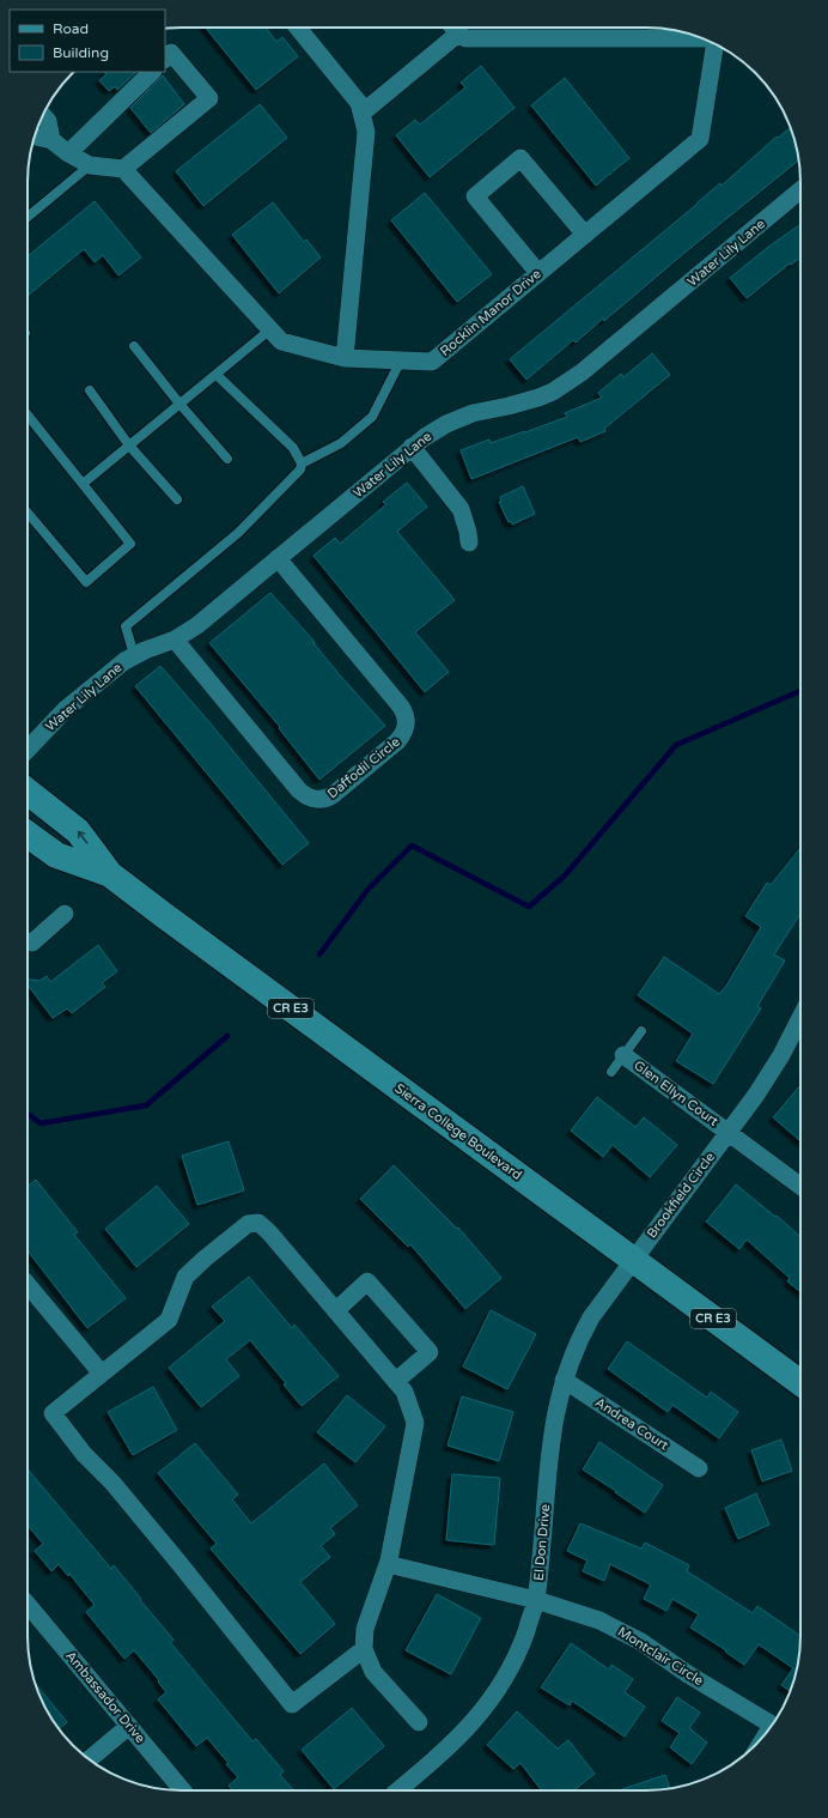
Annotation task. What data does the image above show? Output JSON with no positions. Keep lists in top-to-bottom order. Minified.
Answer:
{"streets":{"main road":["CR E3","Sierra College Boulevard"],"street":["Water Lily Lane","Rocklin Manor Drive","Daffodil Circle","Glen Ellyn Court","Brookfield Circle","Andrea Court","El Don Drive","Montclair Circle","Ambassador Drive"]},"crossings":[["Water Lily Lane","Daffodil Circle"],["Glen Ellyn Court","Brookfield Circle"],["Sierra College Boulevard","Brookfield Circle"],["Sierra College Boulevard","El Don Drive"],["Brookfield Circle","El Don Drive"],["Andrea Court","El Don Drive"],["El Don Drive","Montclair Circle"]],"legend":["Road","Building"]}
